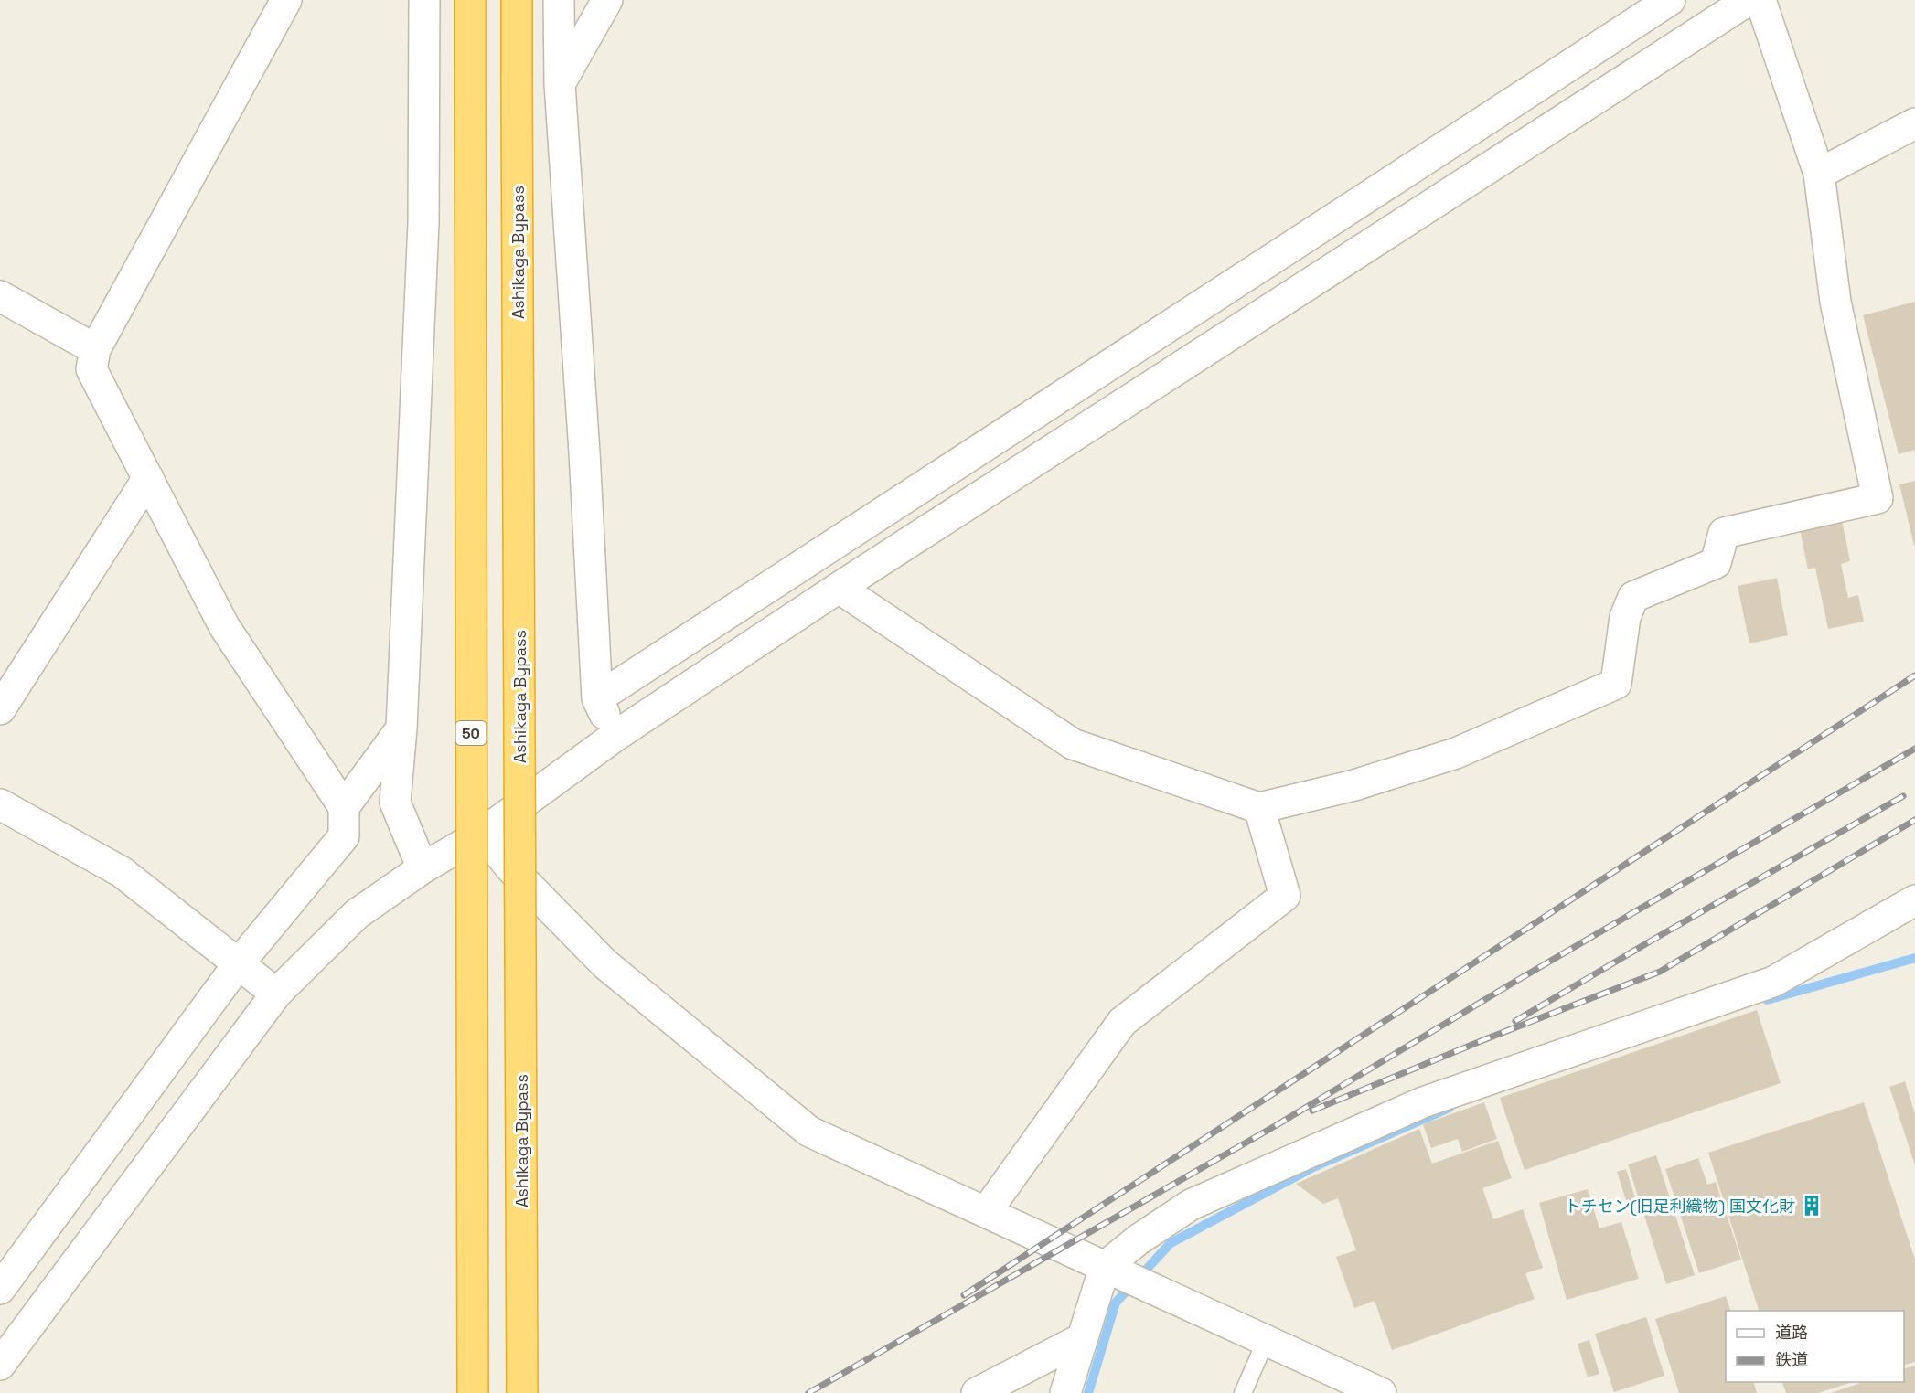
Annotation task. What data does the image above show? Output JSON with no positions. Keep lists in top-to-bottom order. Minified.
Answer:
{"streets":{"highway":["Ashikaga Bypass","50"]},"places":{"building":["トチセン(旧足利織物) 国文化財"]},"legend":["道路","鉄道"]}
